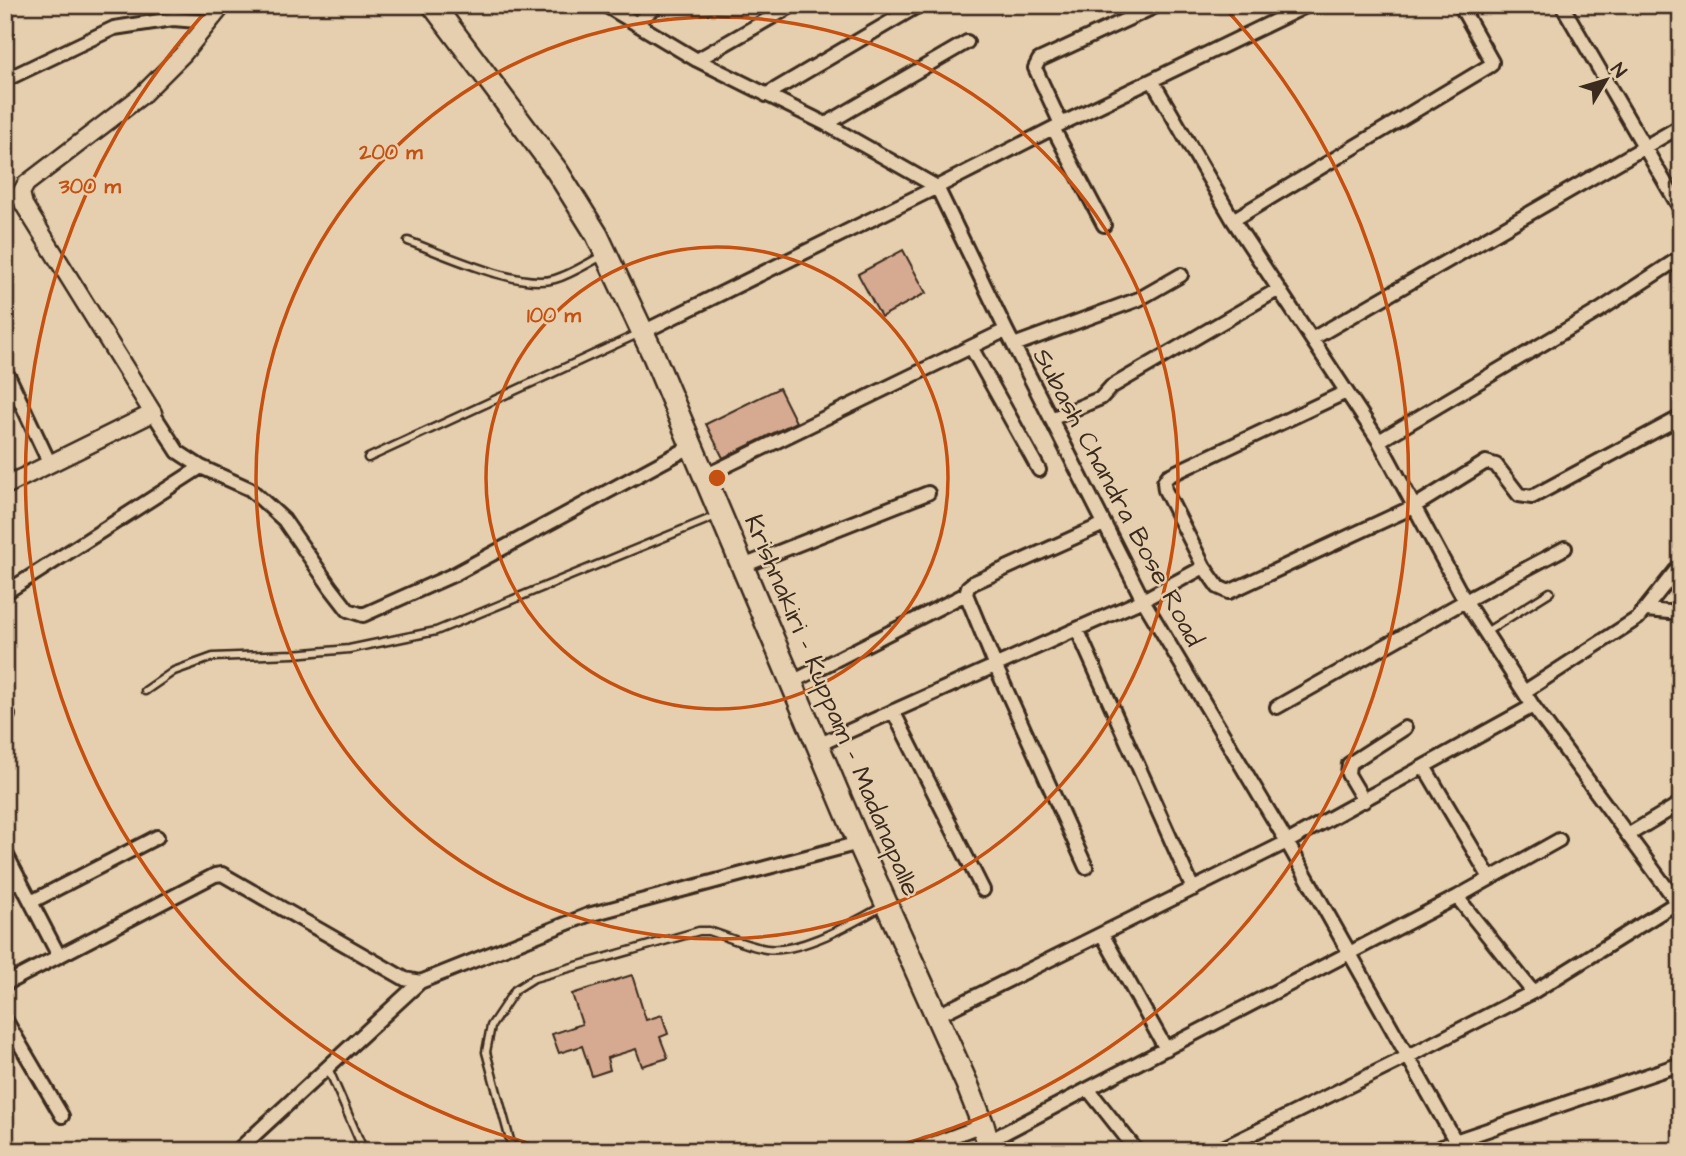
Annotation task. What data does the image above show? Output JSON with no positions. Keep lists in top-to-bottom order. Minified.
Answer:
{"streets":{"main road":["Krishnakiri - Kuppam - Madanapalle"],"street":["Subash Chandra Bose Road"]},"north":"top right","rings":["200 m","300 m","100 m"]}
